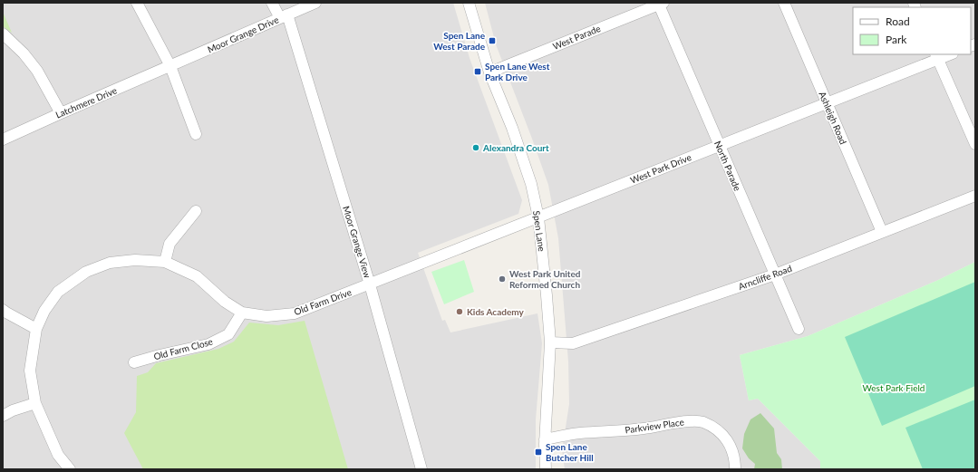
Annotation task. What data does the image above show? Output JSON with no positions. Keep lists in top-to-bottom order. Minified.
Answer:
{"streets":{"street":["Moor Grange Drive","West Parade","Latchmere Drive","Ashleigh Road","North Parade","West Park Drive","Spen Lane","Moor Grange View","Arncliffe Road","Old Farm Drive","Old Farm Close","Parkview Place"]},"crossings":[["Moor Grange Drive","Latchmere Drive"],["Moor Grange Drive","Moor Grange View"],["West Parade","North Parade"],["West Parade","Spen Lane"],["Ashleigh Road","West Park Drive"],["Ashleigh Road","Arncliffe Road"],["North Parade","West Park Drive"],["North Parade","Arncliffe Road"],["West Park Drive","Spen Lane"],["West Park Drive","Moor Grange View"],["West Park Drive","Old Farm Drive"],["Spen Lane","Arncliffe Road"],["Spen Lane","Parkview Place"],["Moor Grange View","Old Farm Drive"],["Old Farm Drive","Old Farm Close"]],"parks":["West Park Field"],"places":{"transit":["Spen Lane West Parade","Spen Lane West Park Drive","Spen Lane Butcher Hill"],"other":["Alexandra Court","West Park United Reformed Church","Kids Academy"]},"legend":["Road","Park"]}
